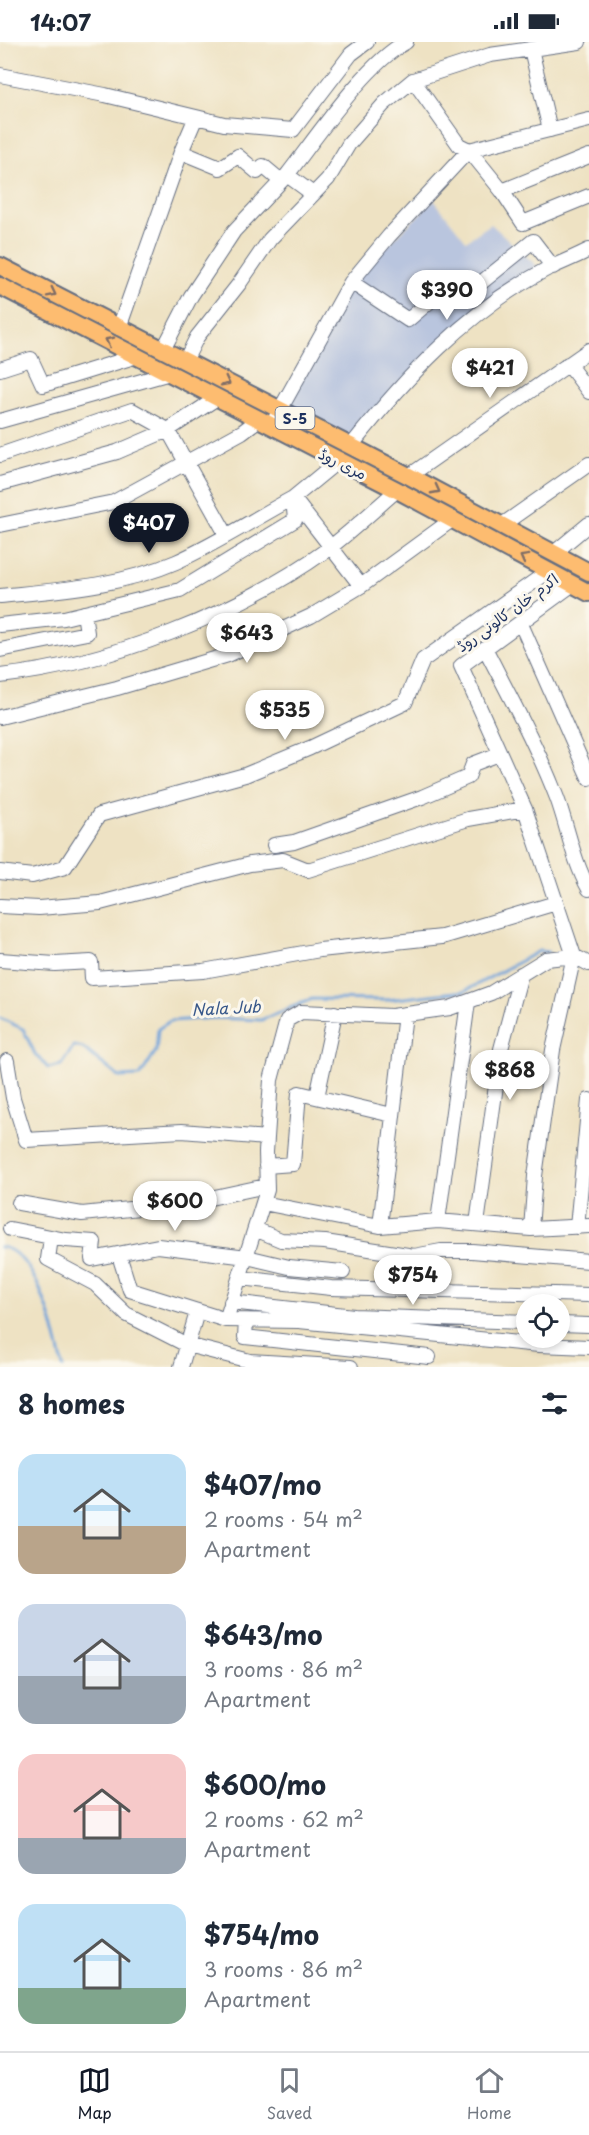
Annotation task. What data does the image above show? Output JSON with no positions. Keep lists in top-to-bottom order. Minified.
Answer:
{"streets":{"main road":["S-5","مری روڈ"],"street":["اکرم خان کالونی روڈ"]},"crossings":[["مری روڈ","اکرم خان کالونی روڈ"]],"water":["Nala Jub"],"page":{"status":"14:07","price":["$390","$421","$407","$643","$535","$868","$600","$754"],"heading":"8 homes","list":[{"name":"$407/mo","note":"2 rooms · 54 m² · Apartment"},{"name":"$643/mo","note":"3 rooms · 86 m² · Apartment"},{"name":"$600/mo","note":"2 rooms · 62 m² · Apartment"},{"name":"$754/mo","note":"3 rooms · 86 m² · Apartment"}],"tabs":["Map","Saved","Home"]}}
